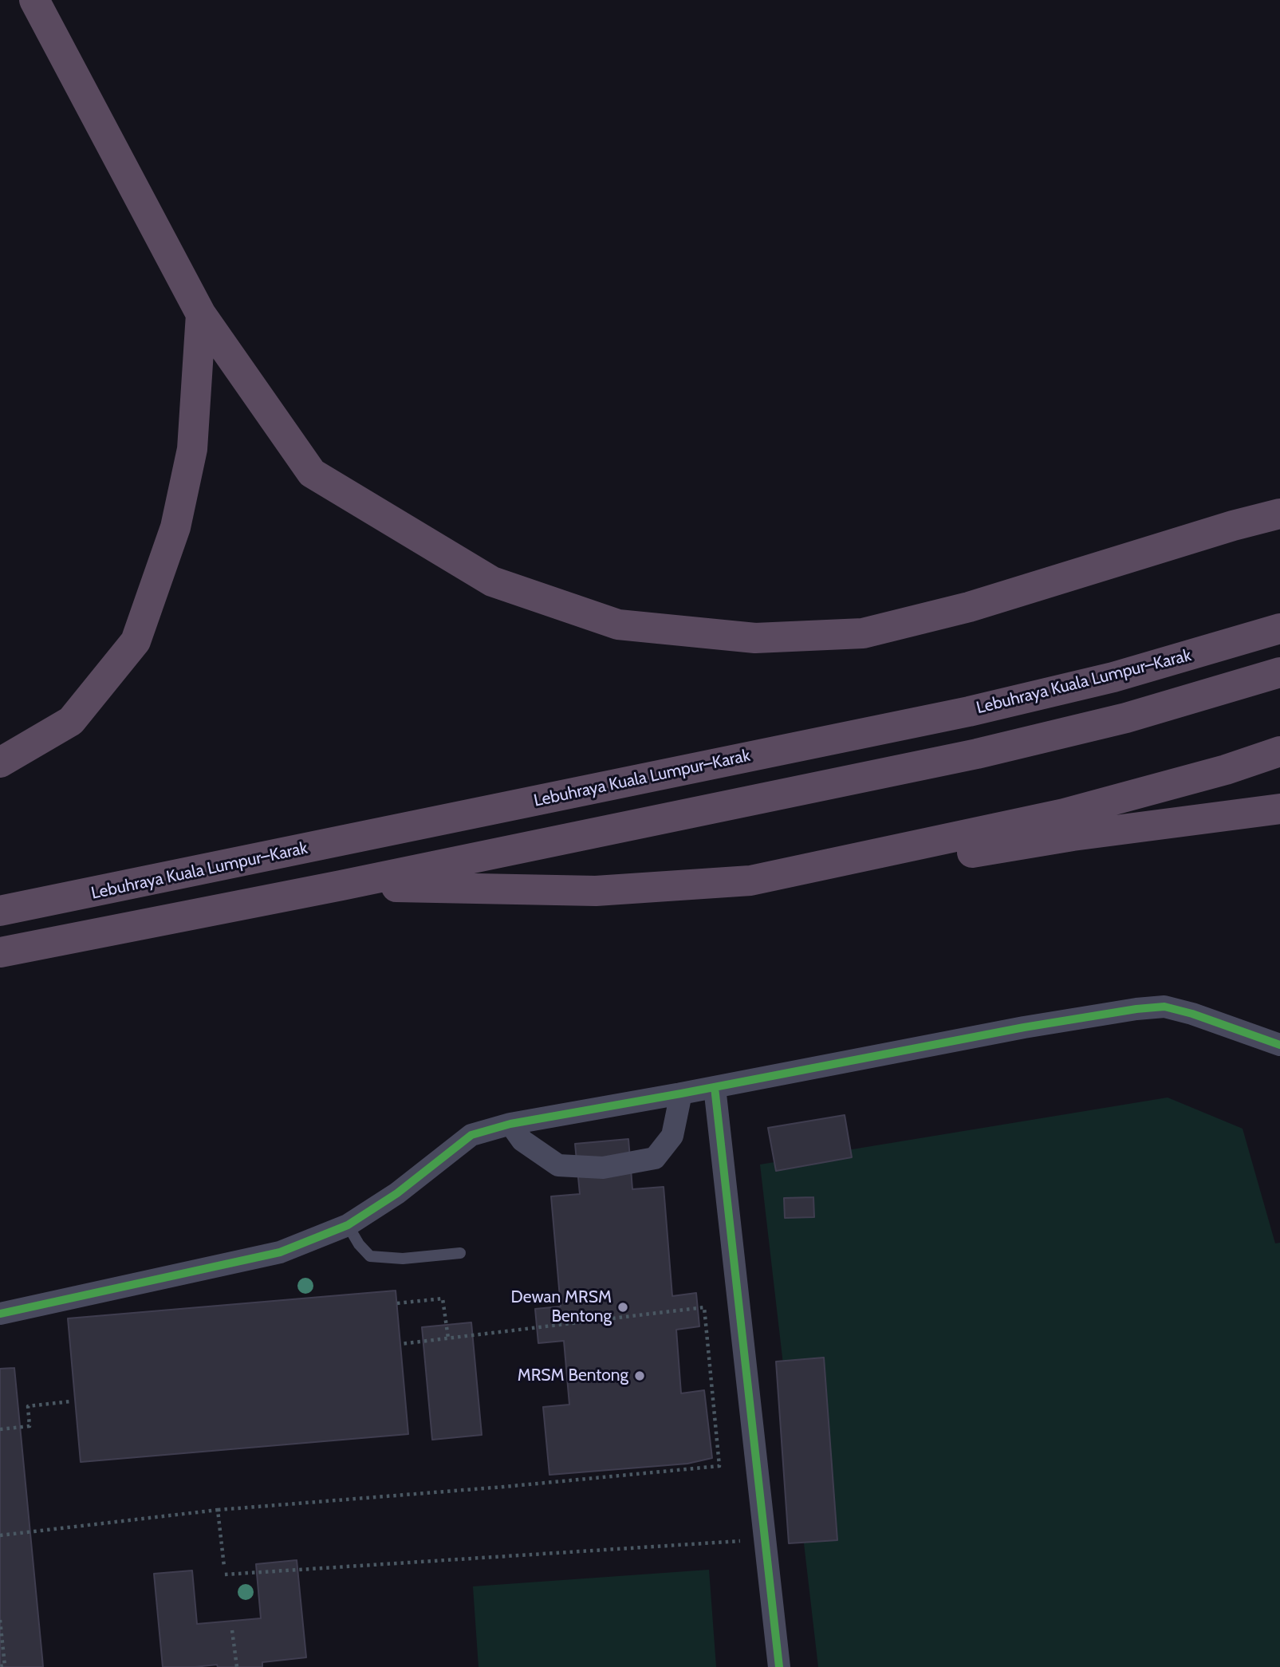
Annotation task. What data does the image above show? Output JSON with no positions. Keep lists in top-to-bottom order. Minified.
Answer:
{"streets":{"highway":["Lebuhraya Kuala Lumpur–Karak"]},"places":["Dewan MRSM Bentong","MRSM Bentong"]}
